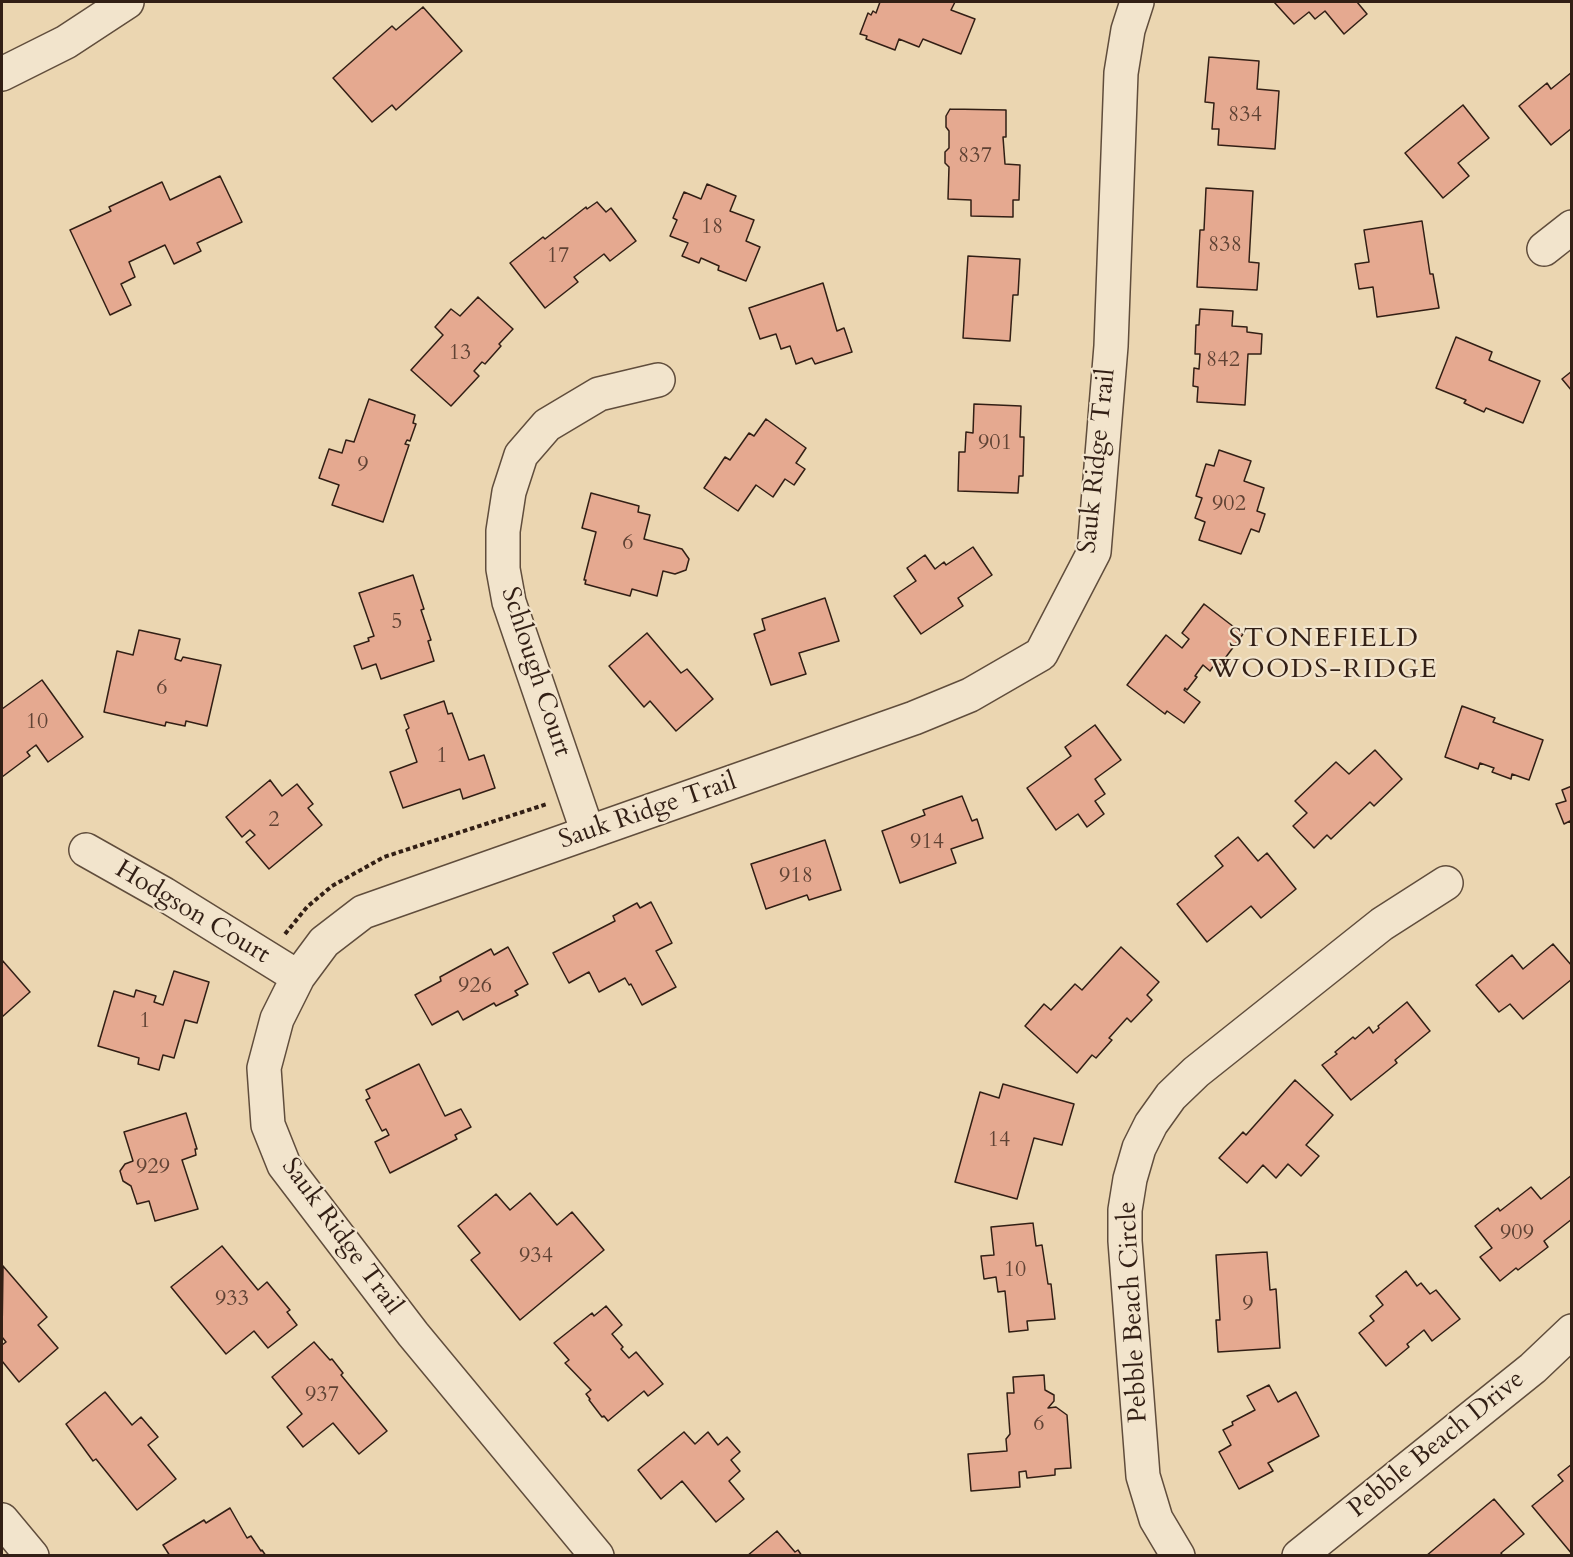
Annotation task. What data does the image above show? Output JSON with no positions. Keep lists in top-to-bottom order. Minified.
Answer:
{"streets":{"street":["Sauk Ridge Trail","Schlough Court","Hodgson Court","Pebble Beach Circle","Pebble Beach Drive"]},"crossings":[["Sauk Ridge Trail","Schlough Court"],["Sauk Ridge Trail","Hodgson Court"]],"districts":["STONEFIELD WOODS-RIDGE"],"house_numbers":["834","837","18","838","17","13","842","901","9","902","6","5","6","10","1","2","914","918","926","1","14","929","909","934","10","933","9","937","6"]}
